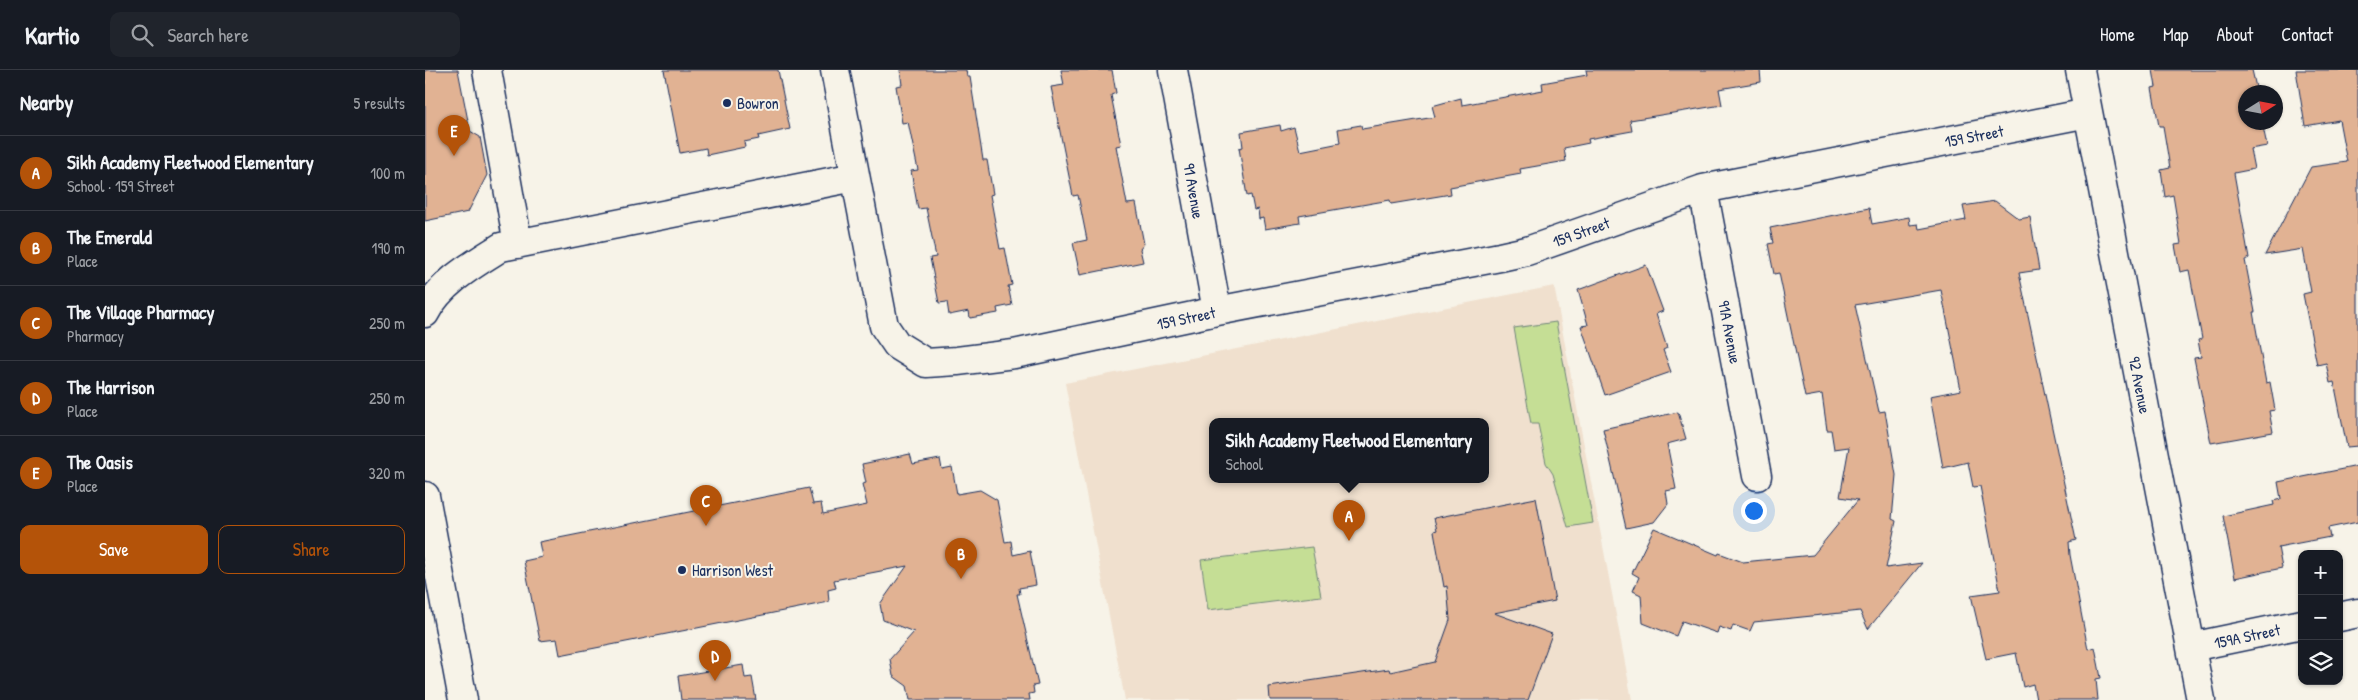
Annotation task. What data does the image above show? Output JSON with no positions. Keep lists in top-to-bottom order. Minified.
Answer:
{"streets":{"street":["159 Street","91 Avenue","91A Avenue","92 Avenue","159A Street"]},"crossings":[["159 Street","91 Avenue"],["159 Street","91A Avenue"],["159 Street","92 Avenue"],["92 Avenue","159A Street"]],"places":["Bowron","Harrison West"],"north":"right","page":{"header":"Kartio","search":"Search here","nav":["Home","Map","About","Contact"],"heading":["Nearby","5 results"],"pins":["E","C","A","B","D"],"list":[{"mark":"A","name":"Sikh Academy Fleetwood Elementary","note":"School · 159 Street","value":"100 m"},{"mark":"B","name":"The Emerald","note":"Place","value":"190 m"},{"mark":"C","name":"The Village Pharmacy","note":"Pharmacy","value":"250 m"},{"mark":"D","name":"The Harrison","note":"Place","value":"250 m"},{"mark":"E","name":"The Oasis","note":"Place","value":"320 m"}],"popup":["Sikh Academy Fleetwood Elementary","School"],"buttons":["Save","Share"],"map_buttons":["+","−"]}}
